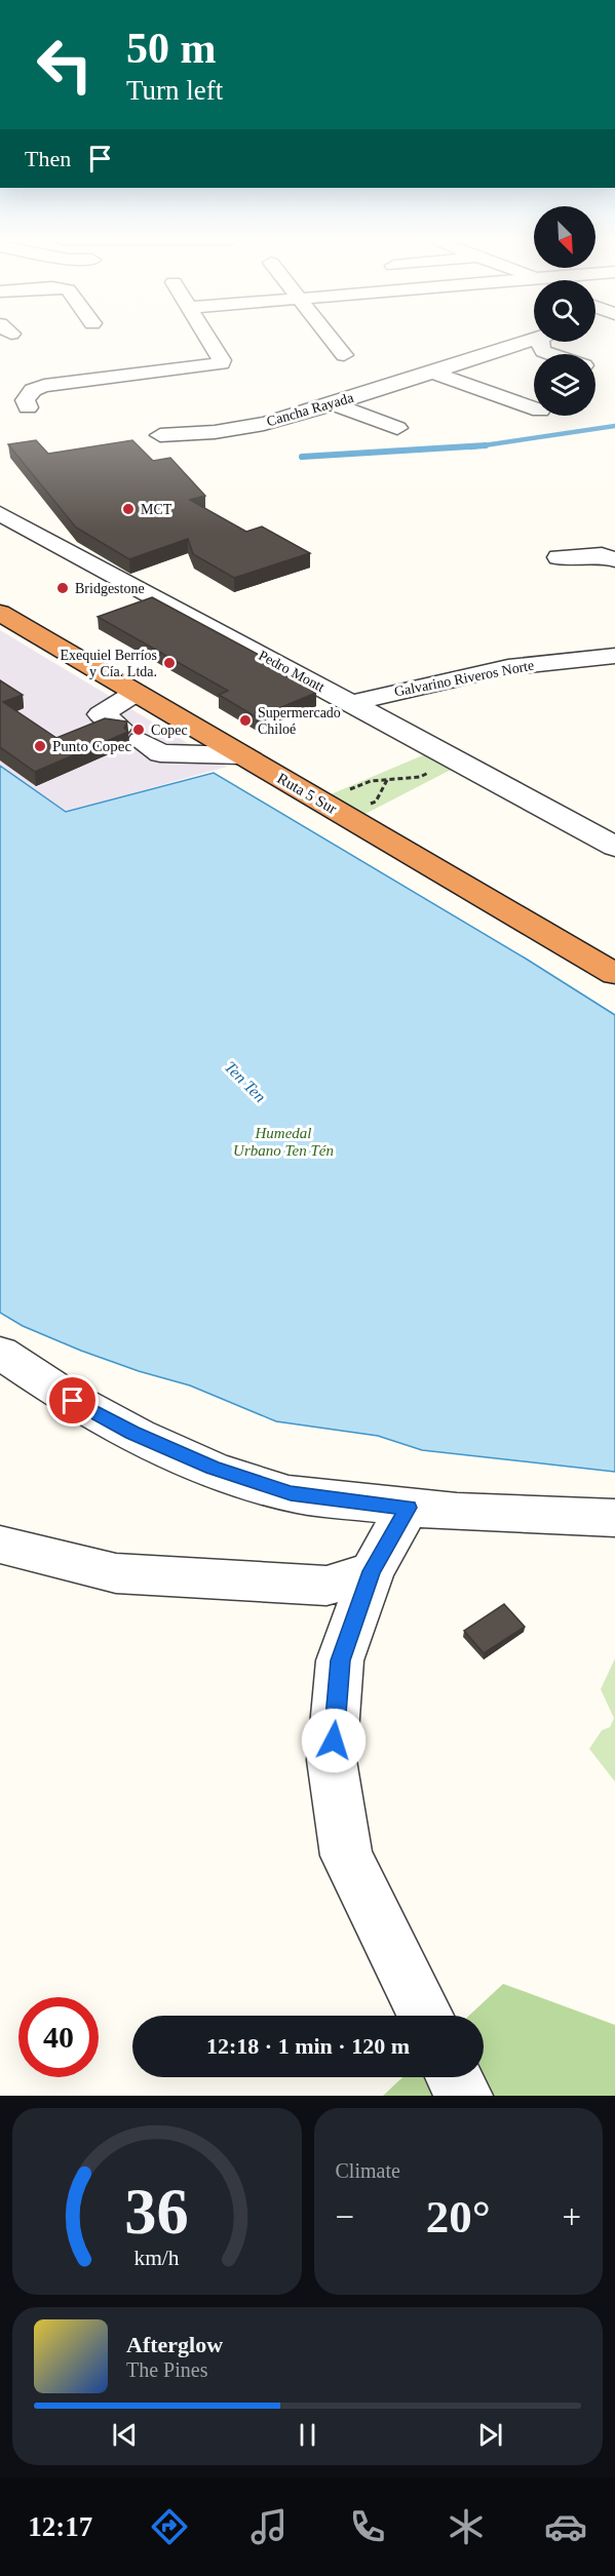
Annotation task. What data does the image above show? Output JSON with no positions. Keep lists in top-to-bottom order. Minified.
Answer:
{"streets":{"highway":["Ruta 5 Sur"],"street":["Cancha Rayada","Pedro Montt","Galvarino Riveros Norte"]},"crossings":[["Pedro Montt","Galvarino Riveros Norte"]],"water":["Ten Ten"],"parks":["Humedal Urbano Ten Tén"],"places":["MCT","Bridgestone","Exequiel Berríos y Cía. Ltda.","Supermercado Chiloé","Copec","Punto Copec"],"north":"bottom right","page":{"turn":["50 m","Turn left"],"then":"Then","limit":"40","trip":"12:18 · 1 min · 120 m","tile":"Climate","heat":["−","20°","+"],"song":["Afterglow","The Pines"],"tabs":"12:17","gauge":["36","km/h"]}}
